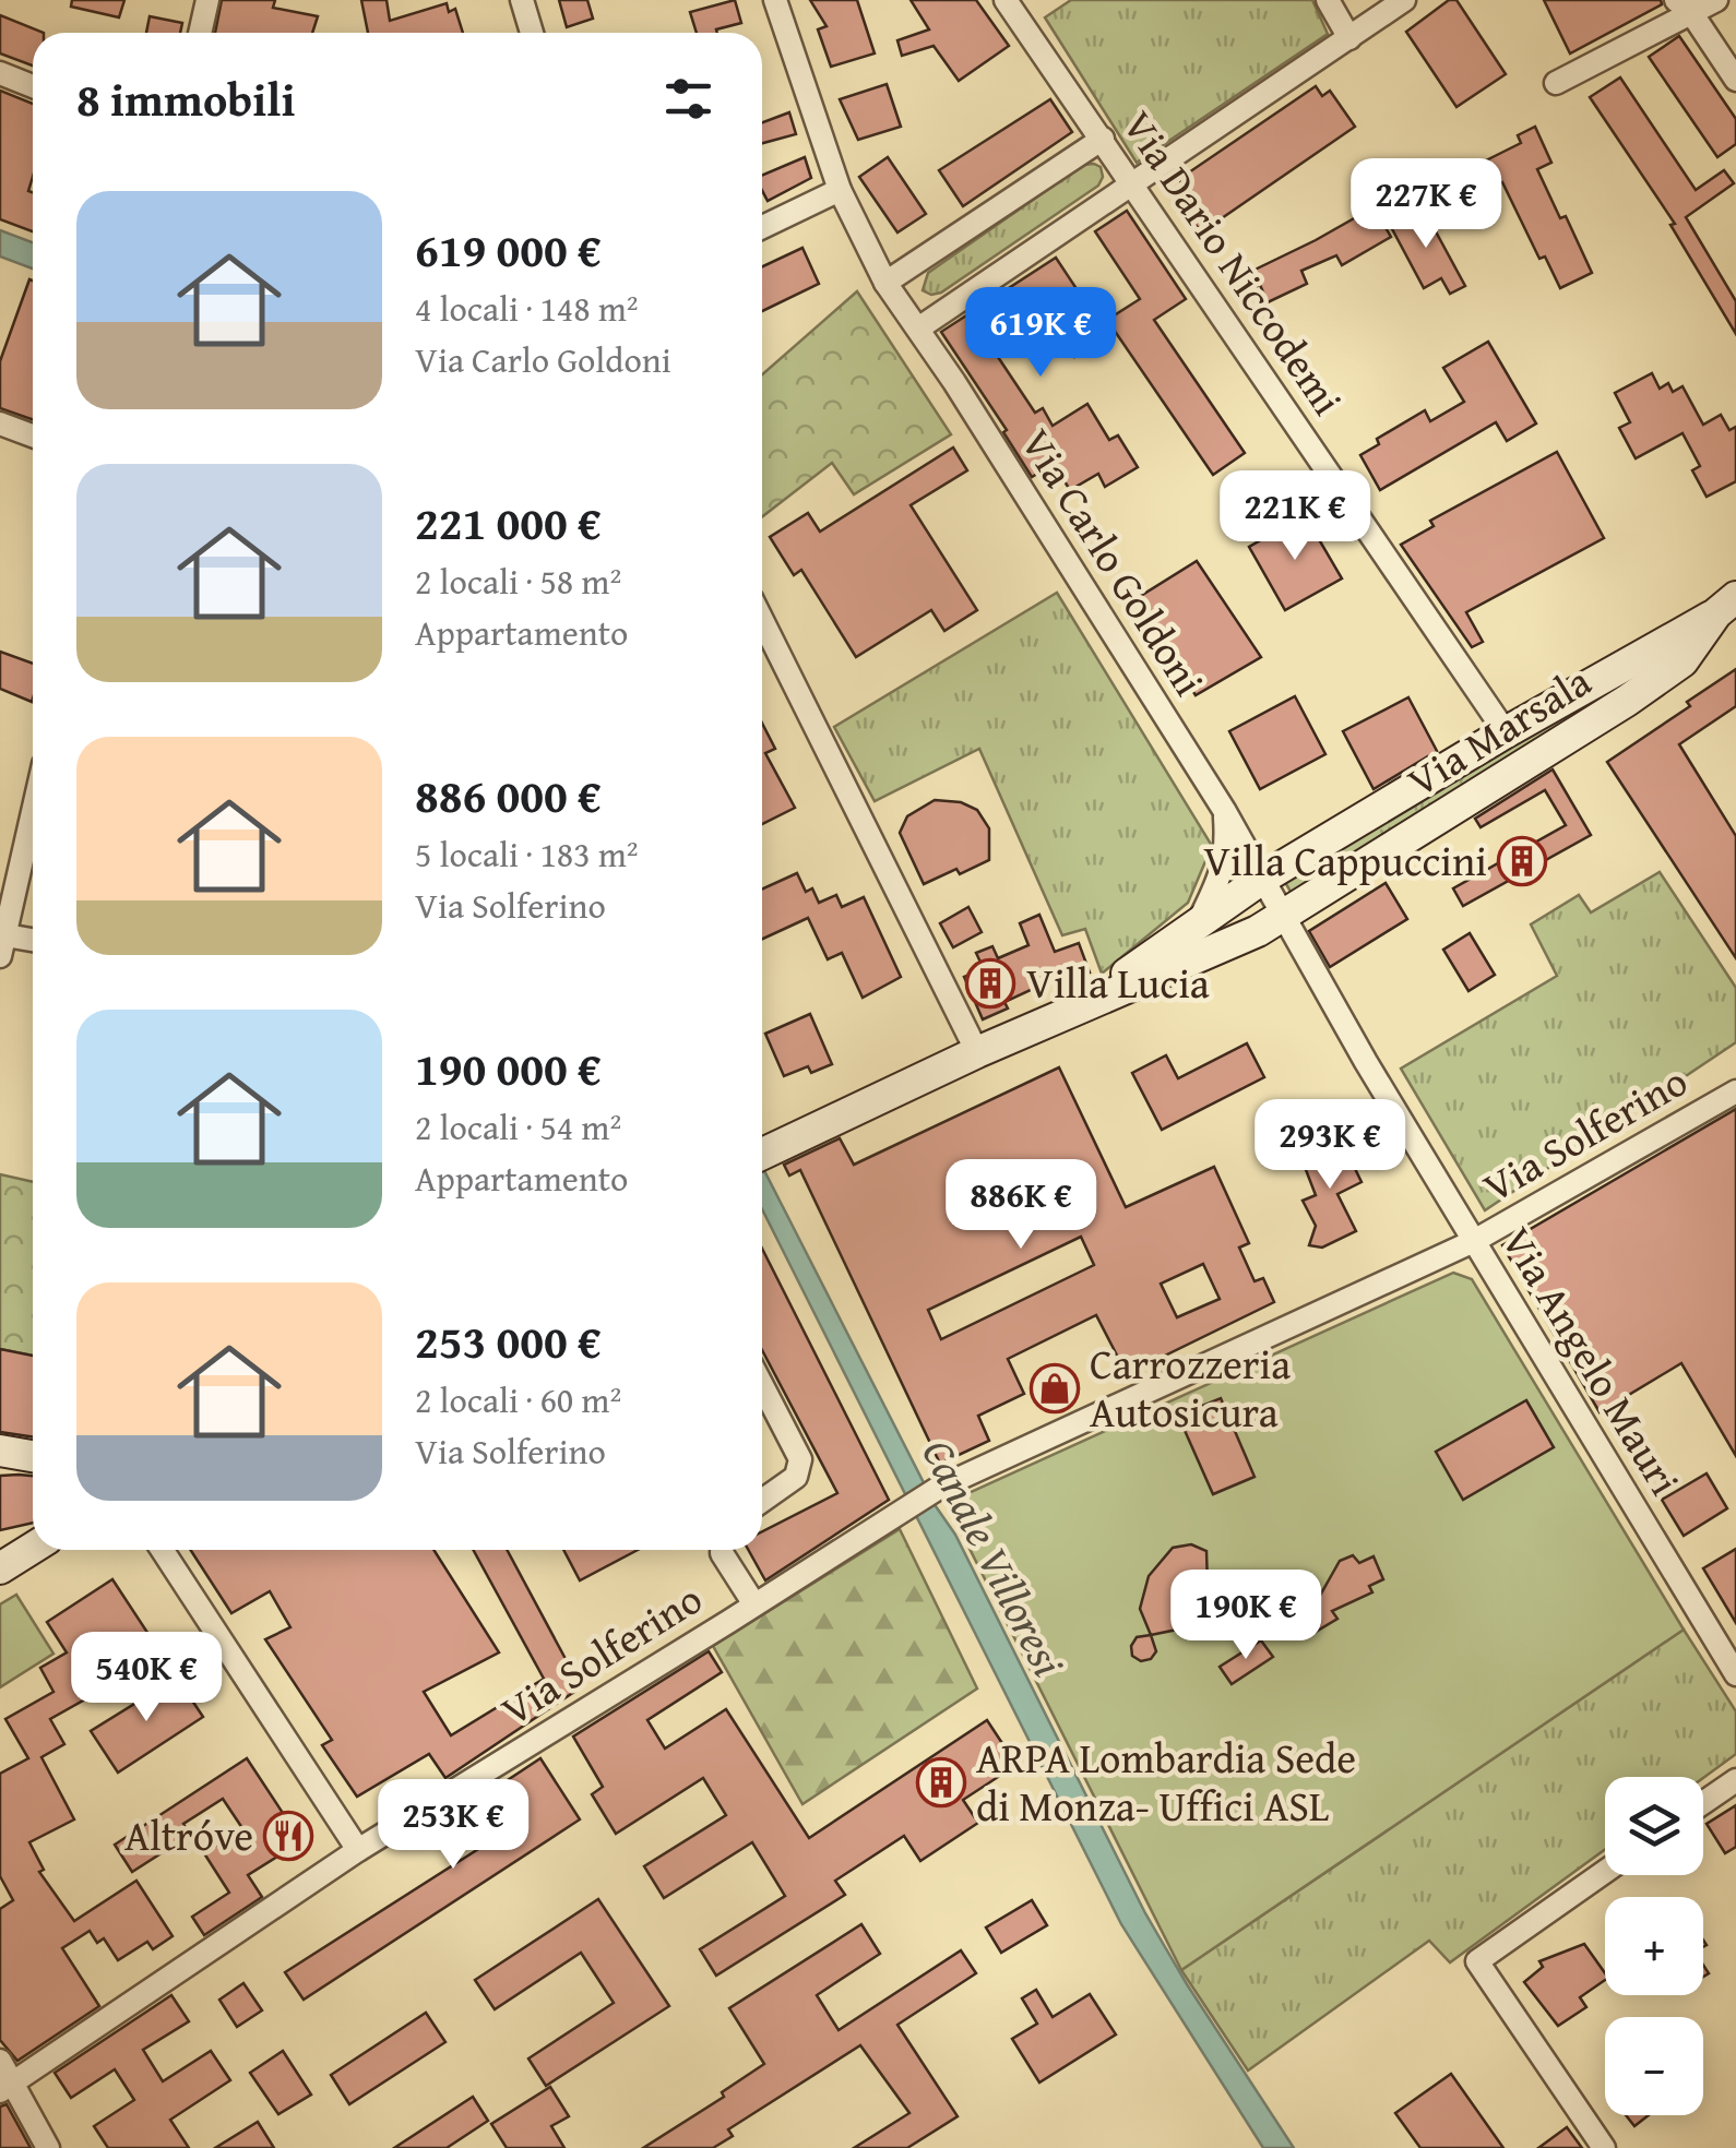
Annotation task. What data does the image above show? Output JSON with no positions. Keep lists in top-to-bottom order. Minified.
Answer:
{"streets":{"street":["Via Dario Niccodemi","Via Carlo Goldoni","Via Marsala","Via Solferino","Via Angelo Mauri"]},"crossings":[["Via Dario Niccodemi","Via Marsala"],["Via Carlo Goldoni","Via Marsala"],["Via Carlo Goldoni","Via Angelo Mauri"],["Via Marsala","Via Angelo Mauri"],["Via Solferino","Via Angelo Mauri"]],"water":["Canale Villoresi"],"places":{"building":["Villa Cappuccini","Villa Lucia","ARPA Lombardia Sede di Monza- Uffici ASL"],"shop":["Carrozzeria Autosicura"],"restaurant":["Altróve"]},"page":{"heading":"8 immobili","price":["227K €","619K €","221K €","293K €","886K €","190K €","540K €","253K €"],"list":[{"name":"619 000 €","note":"4 locali · 148 m² · Via Carlo Goldoni"},{"name":"221 000 €","note":"2 locali · 58 m² · Appartamento"},{"name":"886 000 €","note":"5 locali · 183 m² · Via Solferino"},{"name":"190 000 €","note":"2 locali · 54 m² · Appartamento"},{"name":"253 000 €","note":"2 locali · 60 m² · Via Solferino"}],"map_buttons":["+","−"]}}
